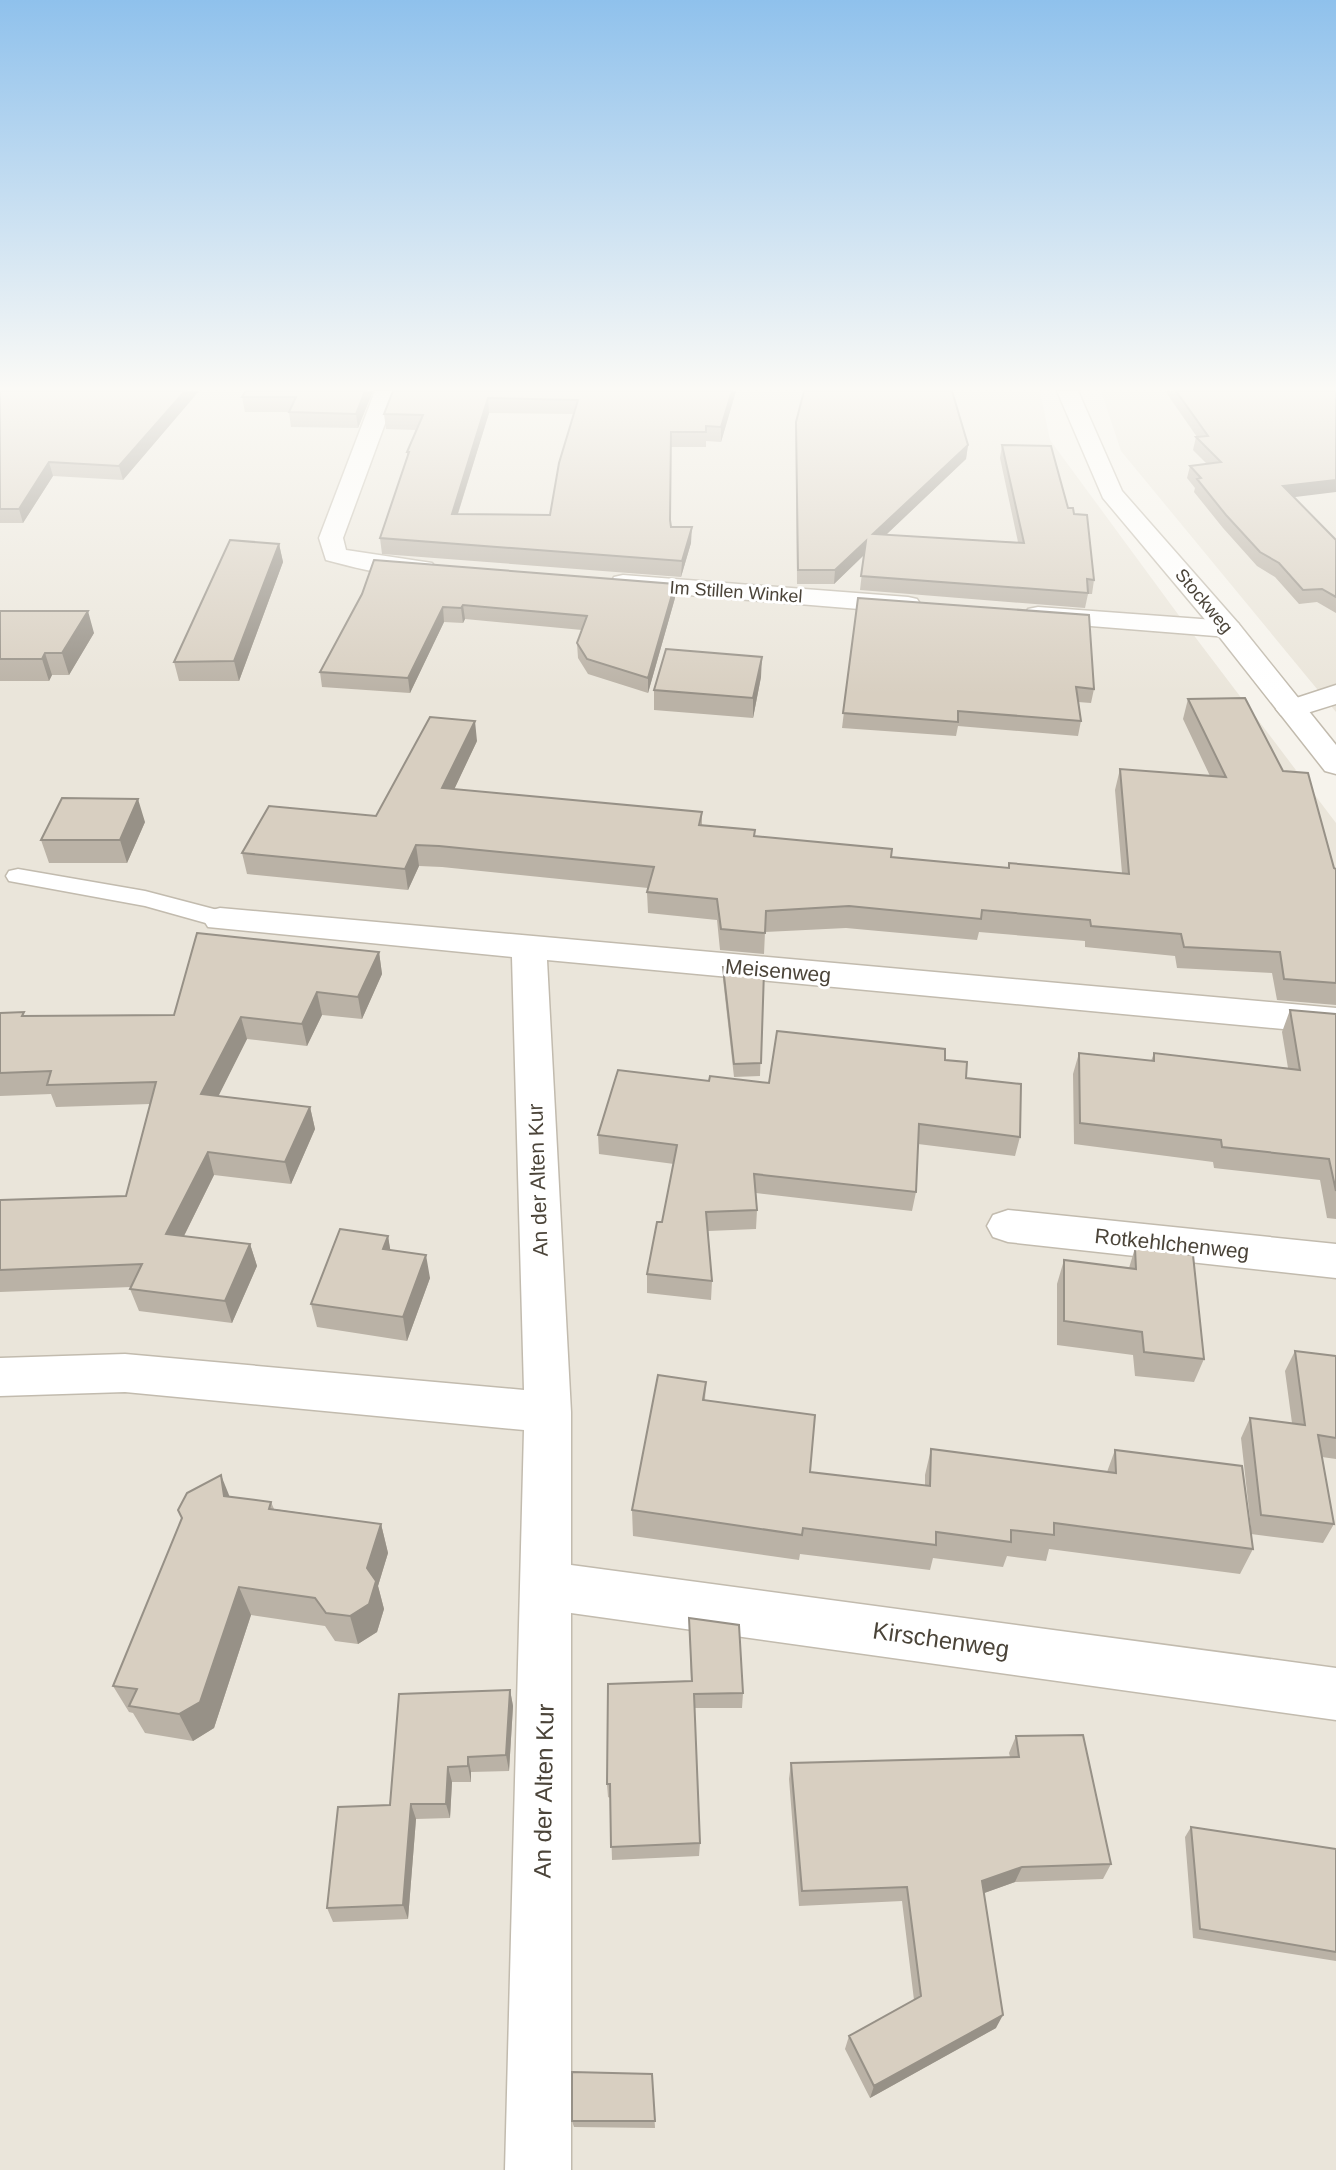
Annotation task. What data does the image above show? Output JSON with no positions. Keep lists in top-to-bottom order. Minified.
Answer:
{"streets":{"street":["Im Stillen Winkel","Stockweg","Meisenweg","An der Alten Kur","Rotkehlchenweg","Kirschenweg"]},"crossings":[["Meisenweg","An der Alten Kur"],["An der Alten Kur","Kirschenweg"]]}
